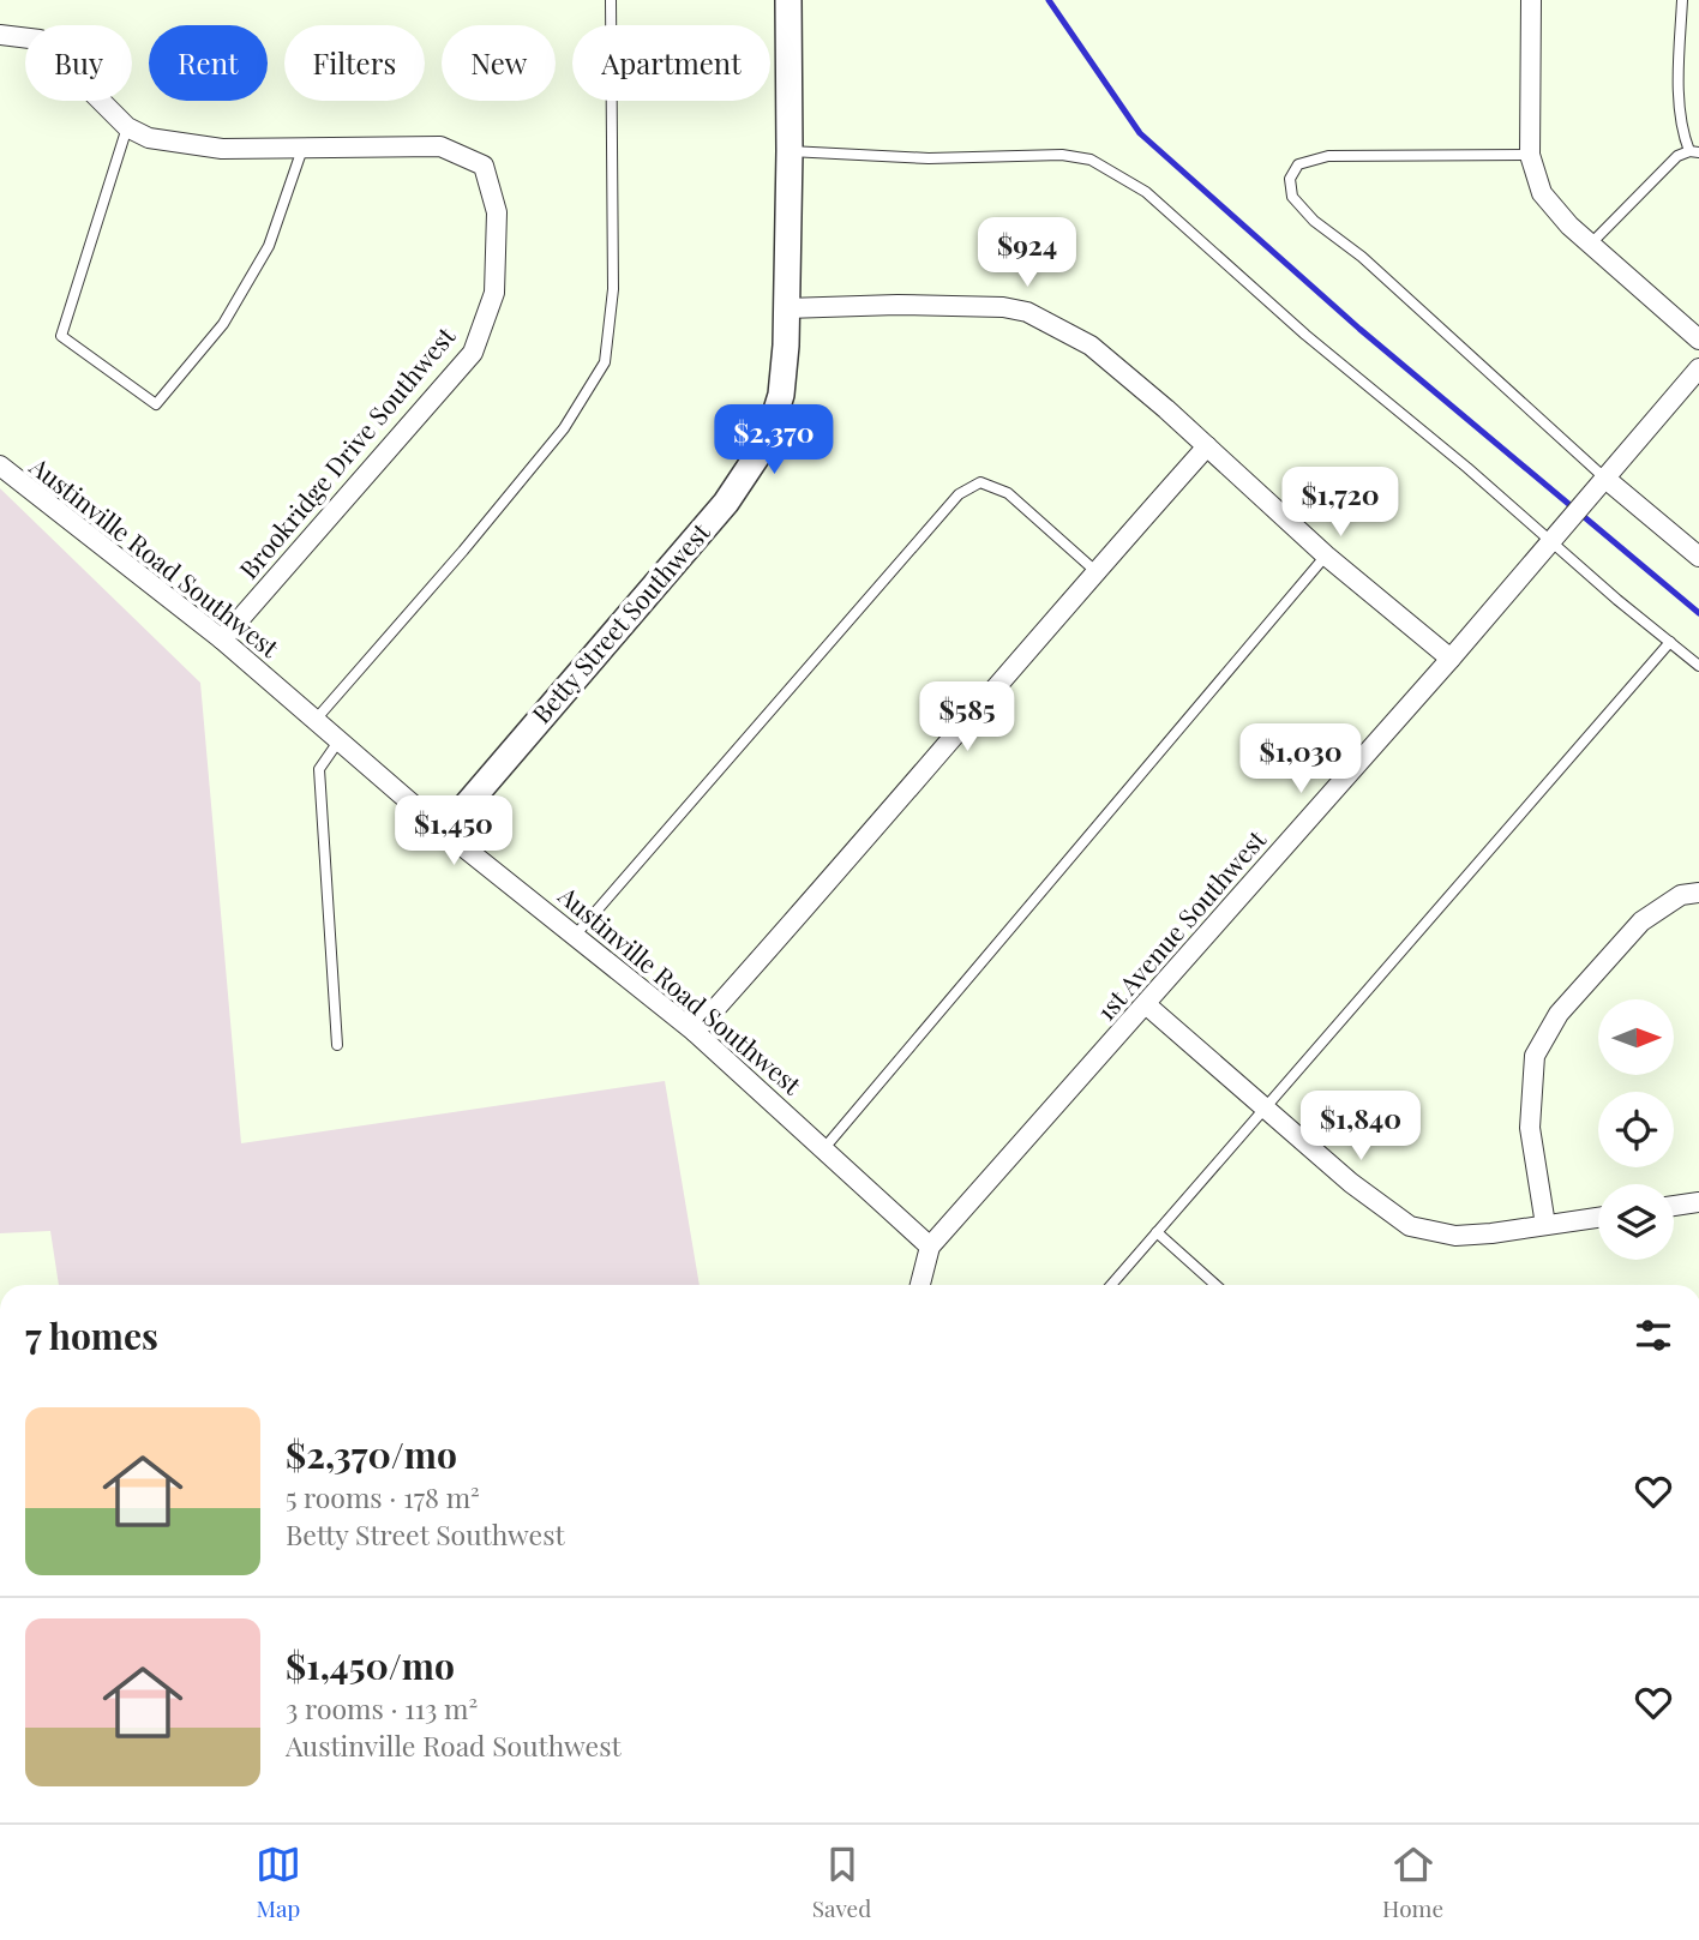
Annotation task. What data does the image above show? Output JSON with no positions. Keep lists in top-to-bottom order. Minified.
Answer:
{"streets":{"street":["Brookridge Drive Southwest","Austinville Road Southwest","Betty Street Southwest","1st Avenue Southwest"]},"crossings":[["Brookridge Drive Southwest","Austinville Road Southwest"],["Austinville Road Southwest","Betty Street Southwest"],["Austinville Road Southwest","1st Avenue Southwest"]],"north":"right","page":{"chip":["Buy","Rent","Filters","New","Apartment"],"price":["$924","$2,370","$1,720","$585","$1,030","$1,450","$1,840"],"heading":"7 homes","list":[{"name":"$2,370/mo","note":"5 rooms · 178 m² · Betty Street Southwest"},{"name":"$1,450/mo","note":"3 rooms · 113 m² · Austinville Road Southwest"}],"tabs":["Map","Saved","Home"]}}
